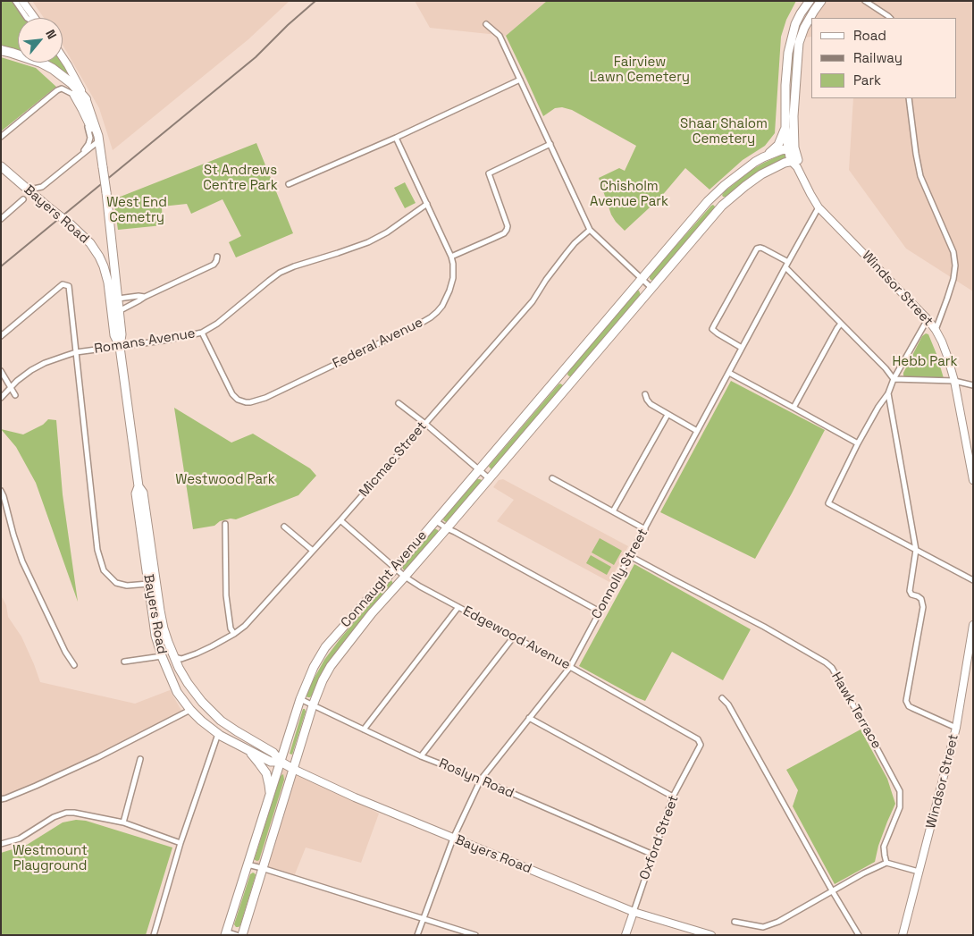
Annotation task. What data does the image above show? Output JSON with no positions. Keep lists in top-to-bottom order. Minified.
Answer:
{"streets":{"main road":["Bayers Road","Windsor Street","Connaught Avenue"],"street":["Romans Avenue","Federal Avenue","Micmac Street","Connolly Street","Edgewood Avenue","Hawk Terrace","Roslyn Road","Oxford Street"]},"crossings":[["Bayers Road","Romans Avenue"],["Bayers Road","Micmac Street"],["Bayers Road","Connolly Street"],["Bayers Road","Connaught Avenue"],["Bayers Road","Oxford Street"],["Windsor Street","Connolly Street"],["Windsor Street","Connaught Avenue"],["Romans Avenue","Federal Avenue"],["Micmac Street","Edgewood Avenue"],["Connolly Street","Edgewood Avenue"],["Connolly Street","Hawk Terrace"],["Connolly Street","Roslyn Road"],["Connaught Avenue","Edgewood Avenue"],["Connaught Avenue","Roslyn Road"],["Edgewood Avenue","Oxford Street"],["Roslyn Road","Oxford Street"]],"parks":["Fairview Lawn Cemetery","Shaar Shalom Cemetery","St Andrews Centre Park","Chisholm Avenue Park","West End Cemetry","Hebb Park","Westwood Park","Westmount Playground"],"legend":["Road","Railway","Park"],"north":"top right"}
